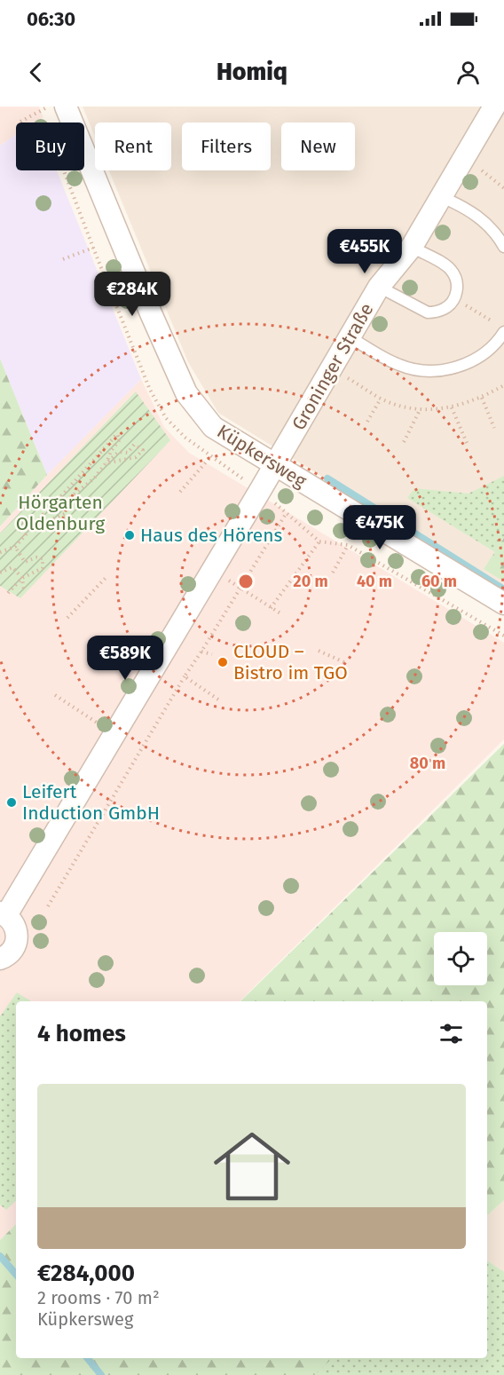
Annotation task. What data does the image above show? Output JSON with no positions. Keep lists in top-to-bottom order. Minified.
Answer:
{"streets":{"street":["Groninger Straße","Küpkersweg"]},"crossings":[["Groninger Straße","Küpkersweg"]],"parks":["Hörgarten Oldenburg"],"places":["Haus des Hörens","CLOUD – Bistro im TGO","Leifert Induction GmbH"],"page":{"status":"06:30","header":"Homiq","chip":["Buy","Rent","Filters","New"],"price":["€455K","€284K","€475K","€589K"],"heading":"4 homes","list":[{"name":"€284,000","note":"2 rooms · 70 m² · Küpkersweg"}]},"rings":["20 m","40 m","60 m","80 m"]}
